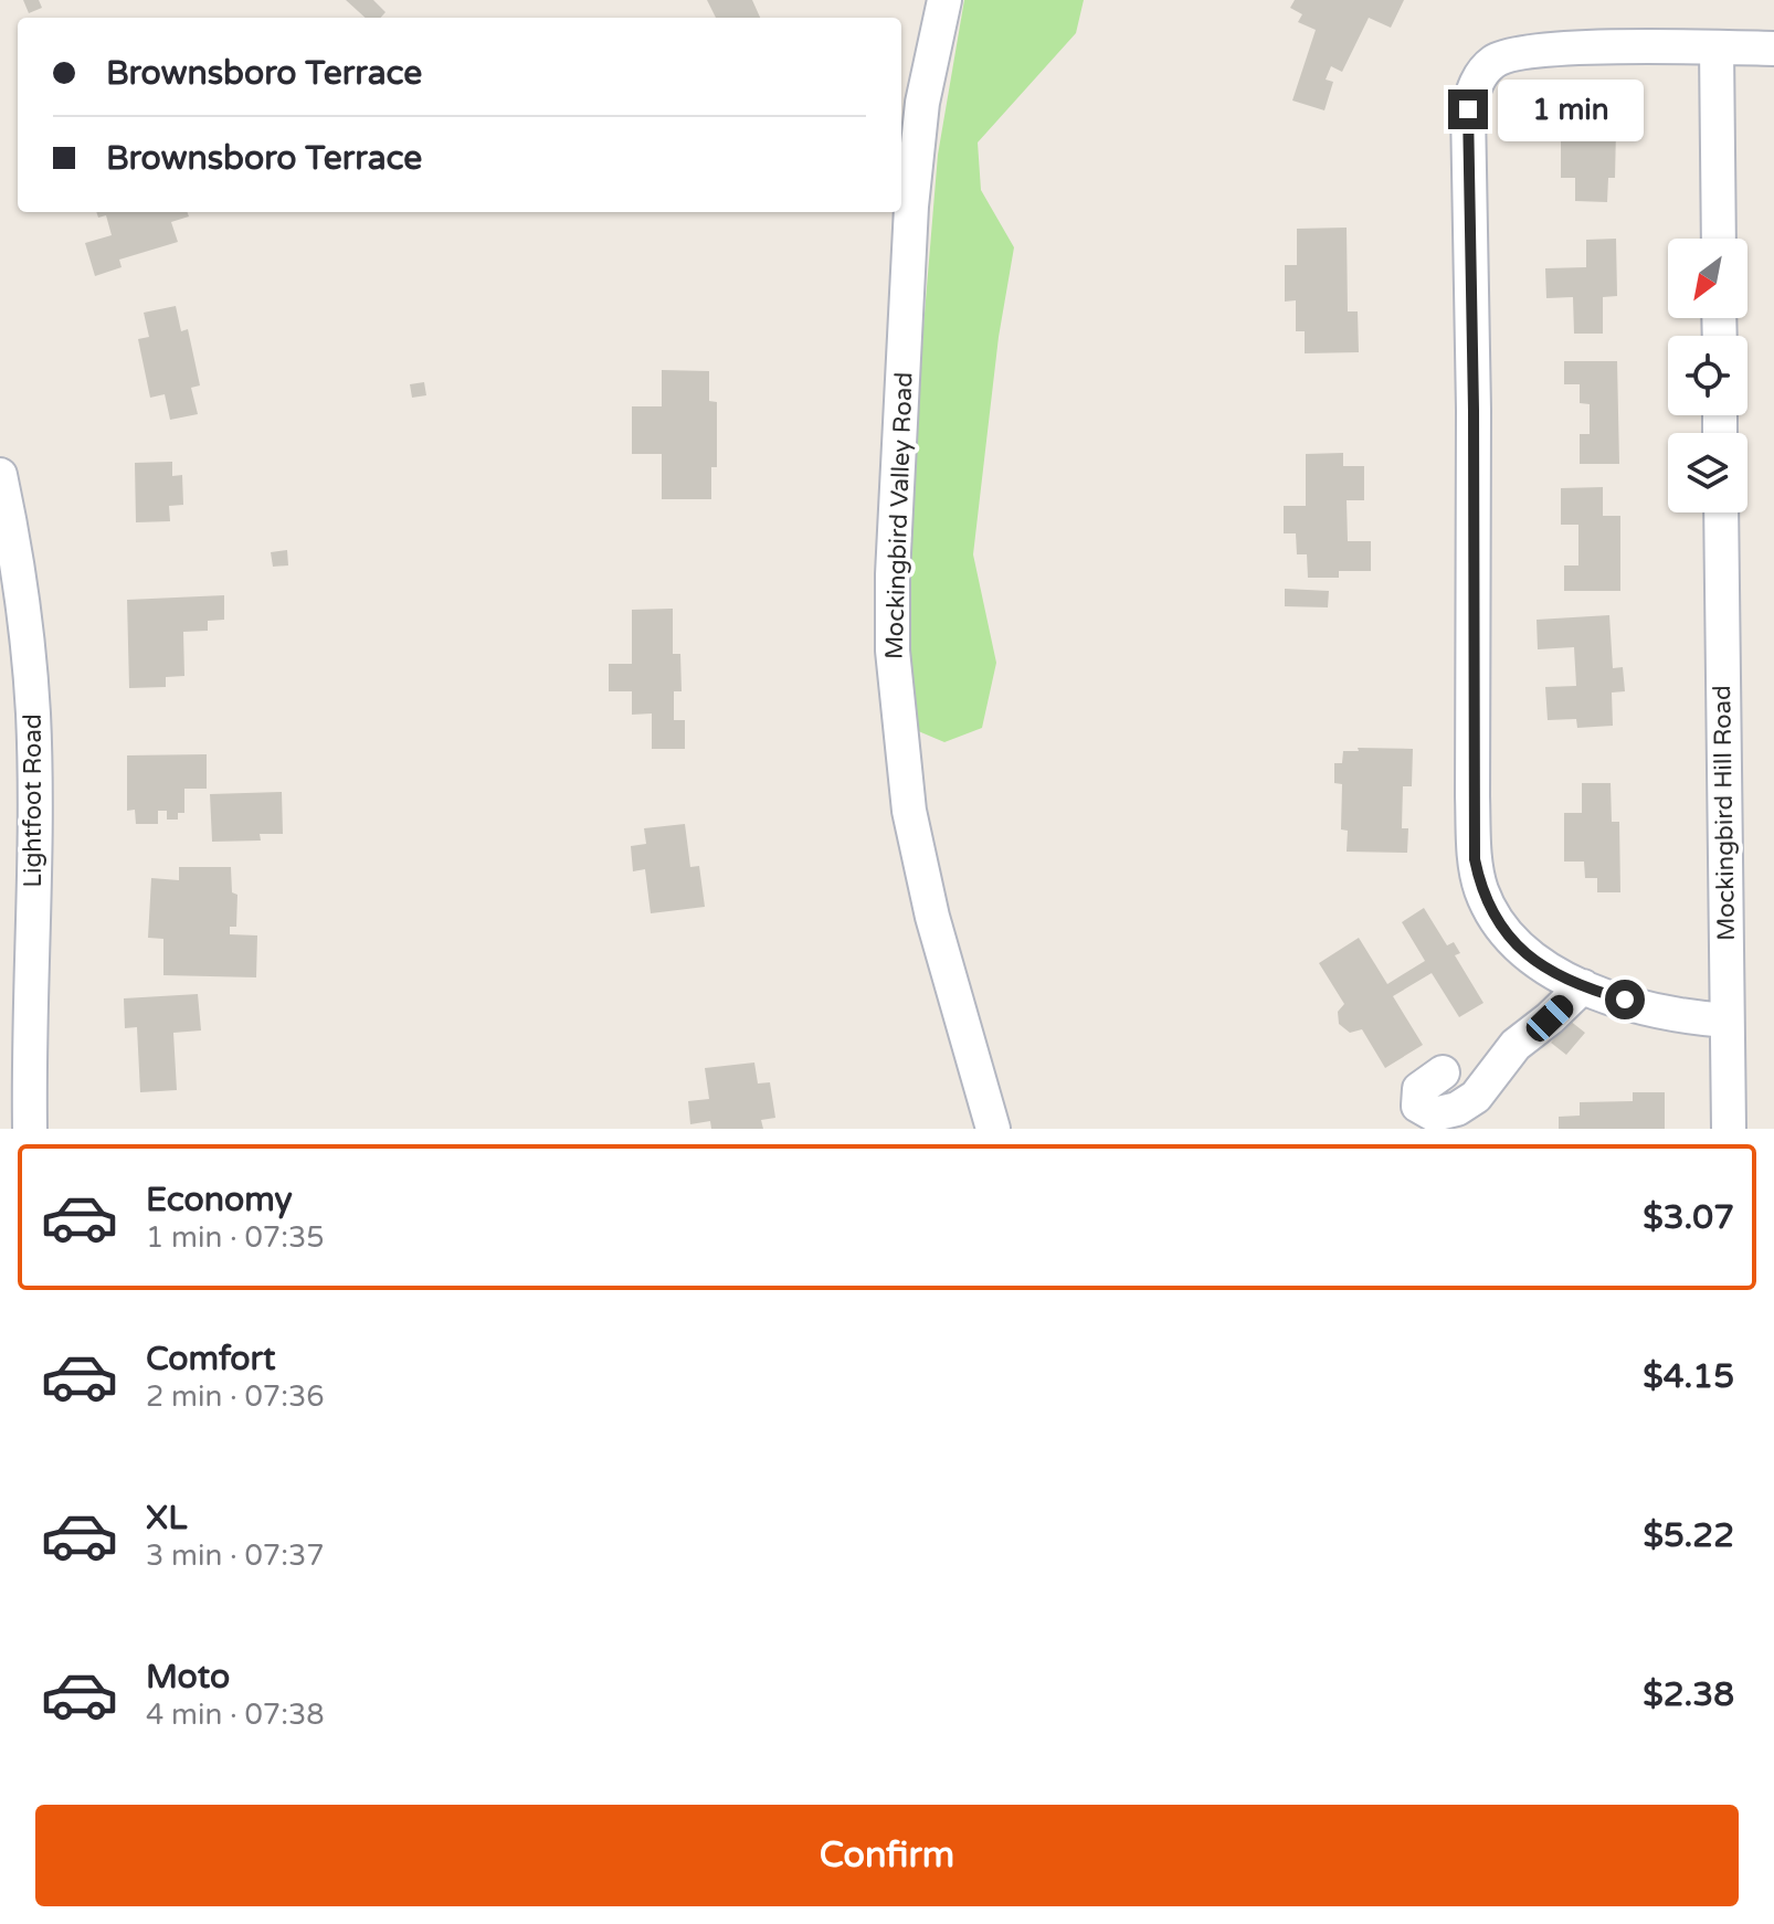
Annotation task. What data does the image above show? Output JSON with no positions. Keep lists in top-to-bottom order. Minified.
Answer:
{"streets":{"street":["Mockingbird Valley Road","Lightfoot Road","Mockingbird Hill Road"]},"north":"bottom left","page":{"banner":["Brownsboro Terrace","Brownsboro Terrace"],"bubble":"1 min","list":[{"name":"Economy","note":"1 min · 07:35","value":"$3.07"},{"name":"Comfort","note":"2 min · 07:36","value":"$4.15"},{"name":"XL","note":"3 min · 07:37","value":"$5.22"},{"name":"Moto","note":"4 min · 07:38","value":"$2.38"}],"buttons":"Confirm"}}
